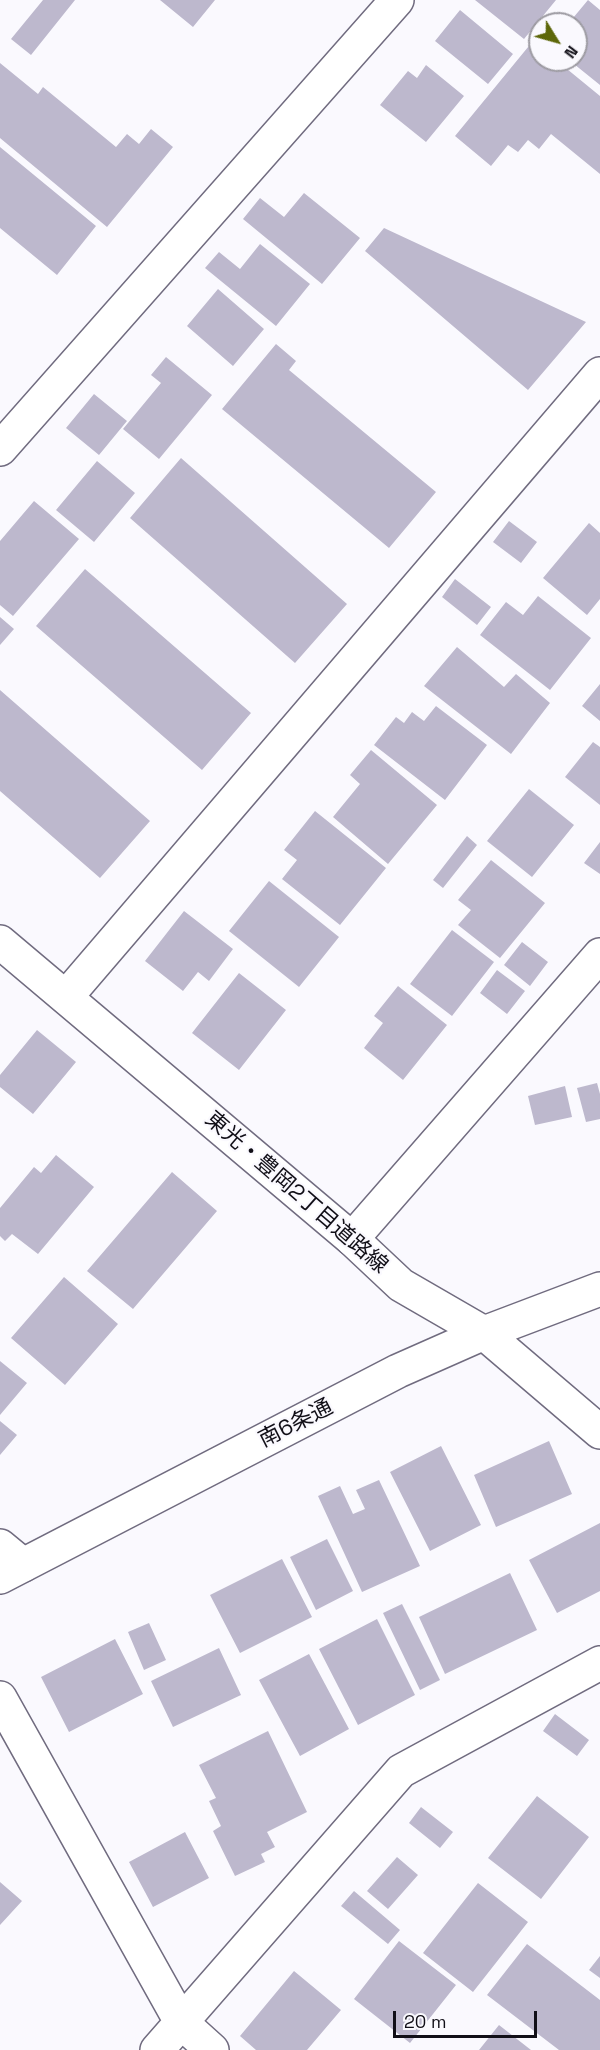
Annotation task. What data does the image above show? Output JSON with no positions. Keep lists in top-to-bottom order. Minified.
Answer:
{"streets":{"street":["東光・豊岡2丁目道路線","南6条通"]},"crossings":[["東光・豊岡2丁目道路線","南6条通"]],"scale_bar":"20 m","north":"bottom right"}
